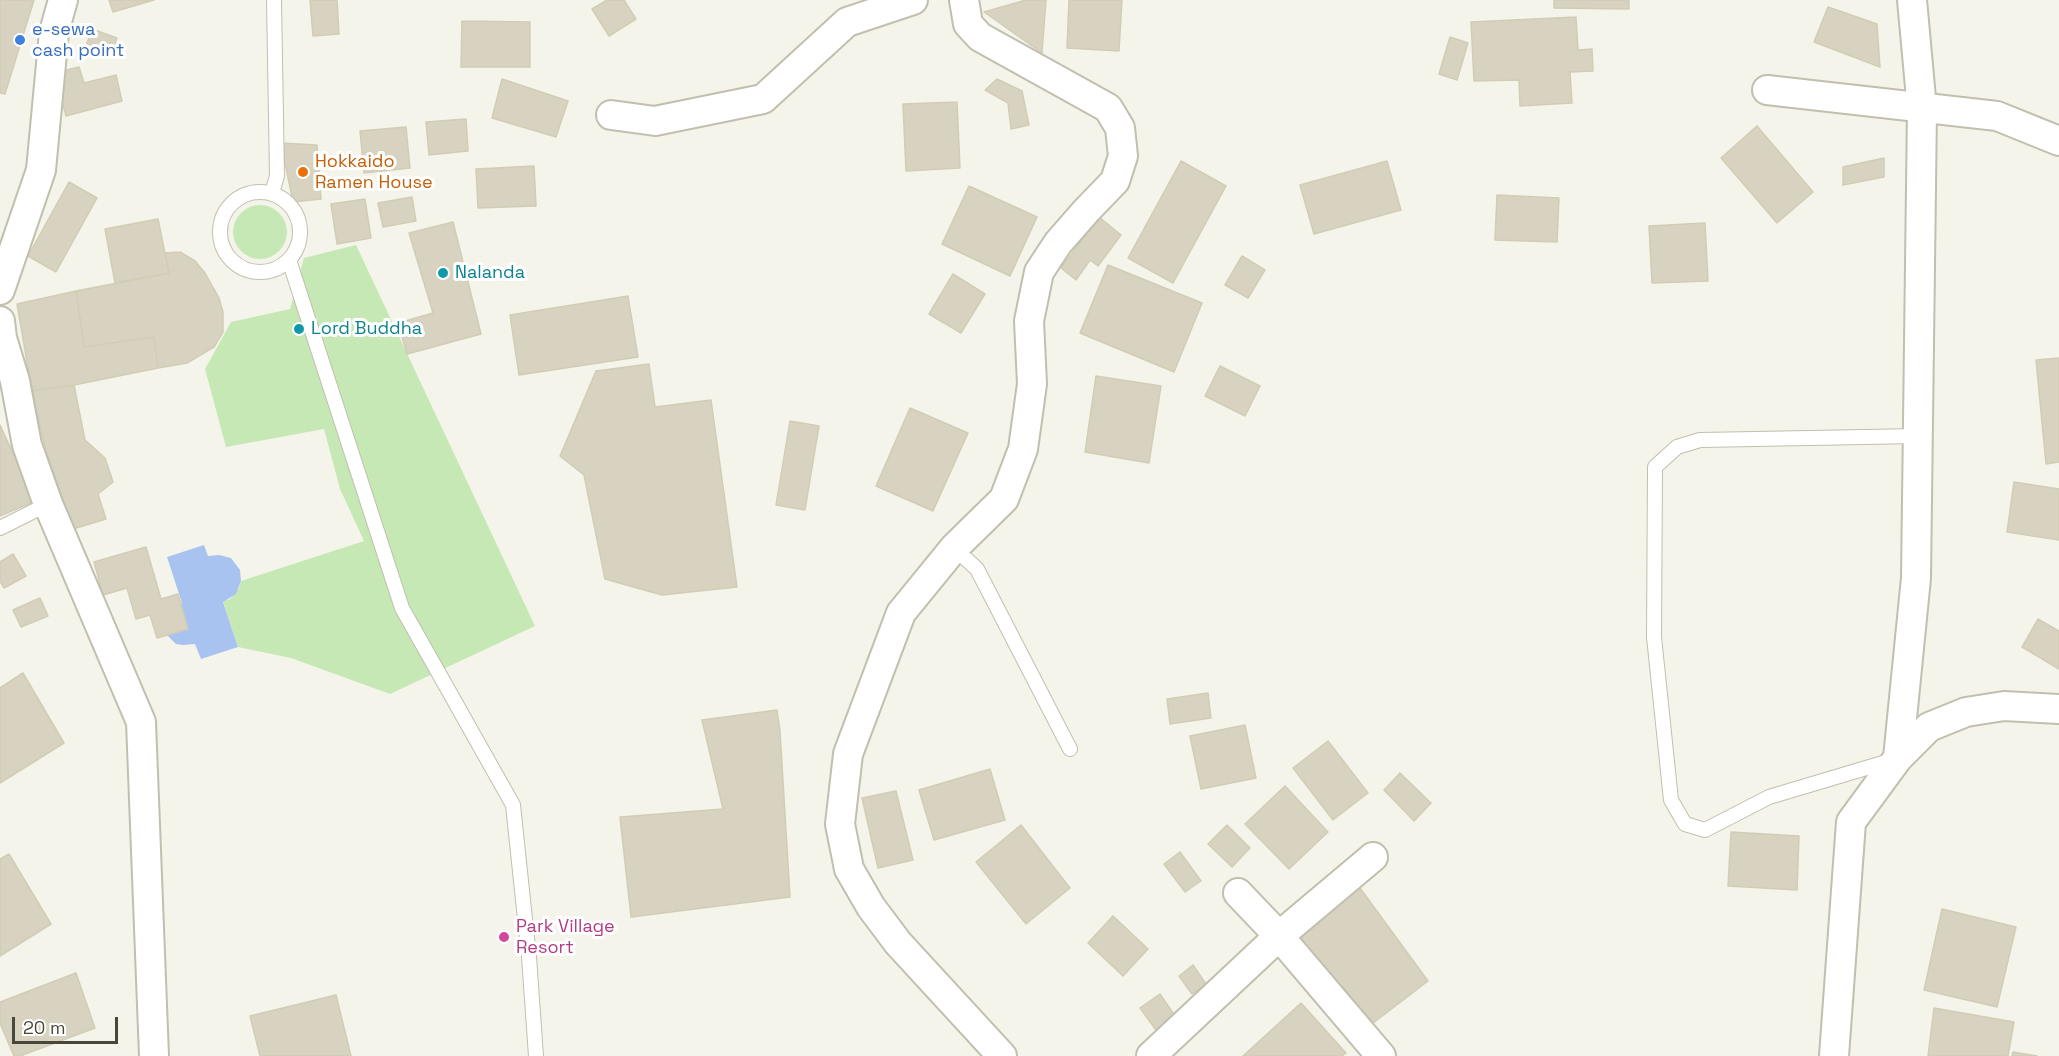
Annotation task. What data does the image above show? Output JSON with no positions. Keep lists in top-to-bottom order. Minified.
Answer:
{"places":["e-sewa cash point","Hokkaido Ramen House","Nalanda","Lord Buddha","Park Village Resort"],"scale_bar":"20 m"}
